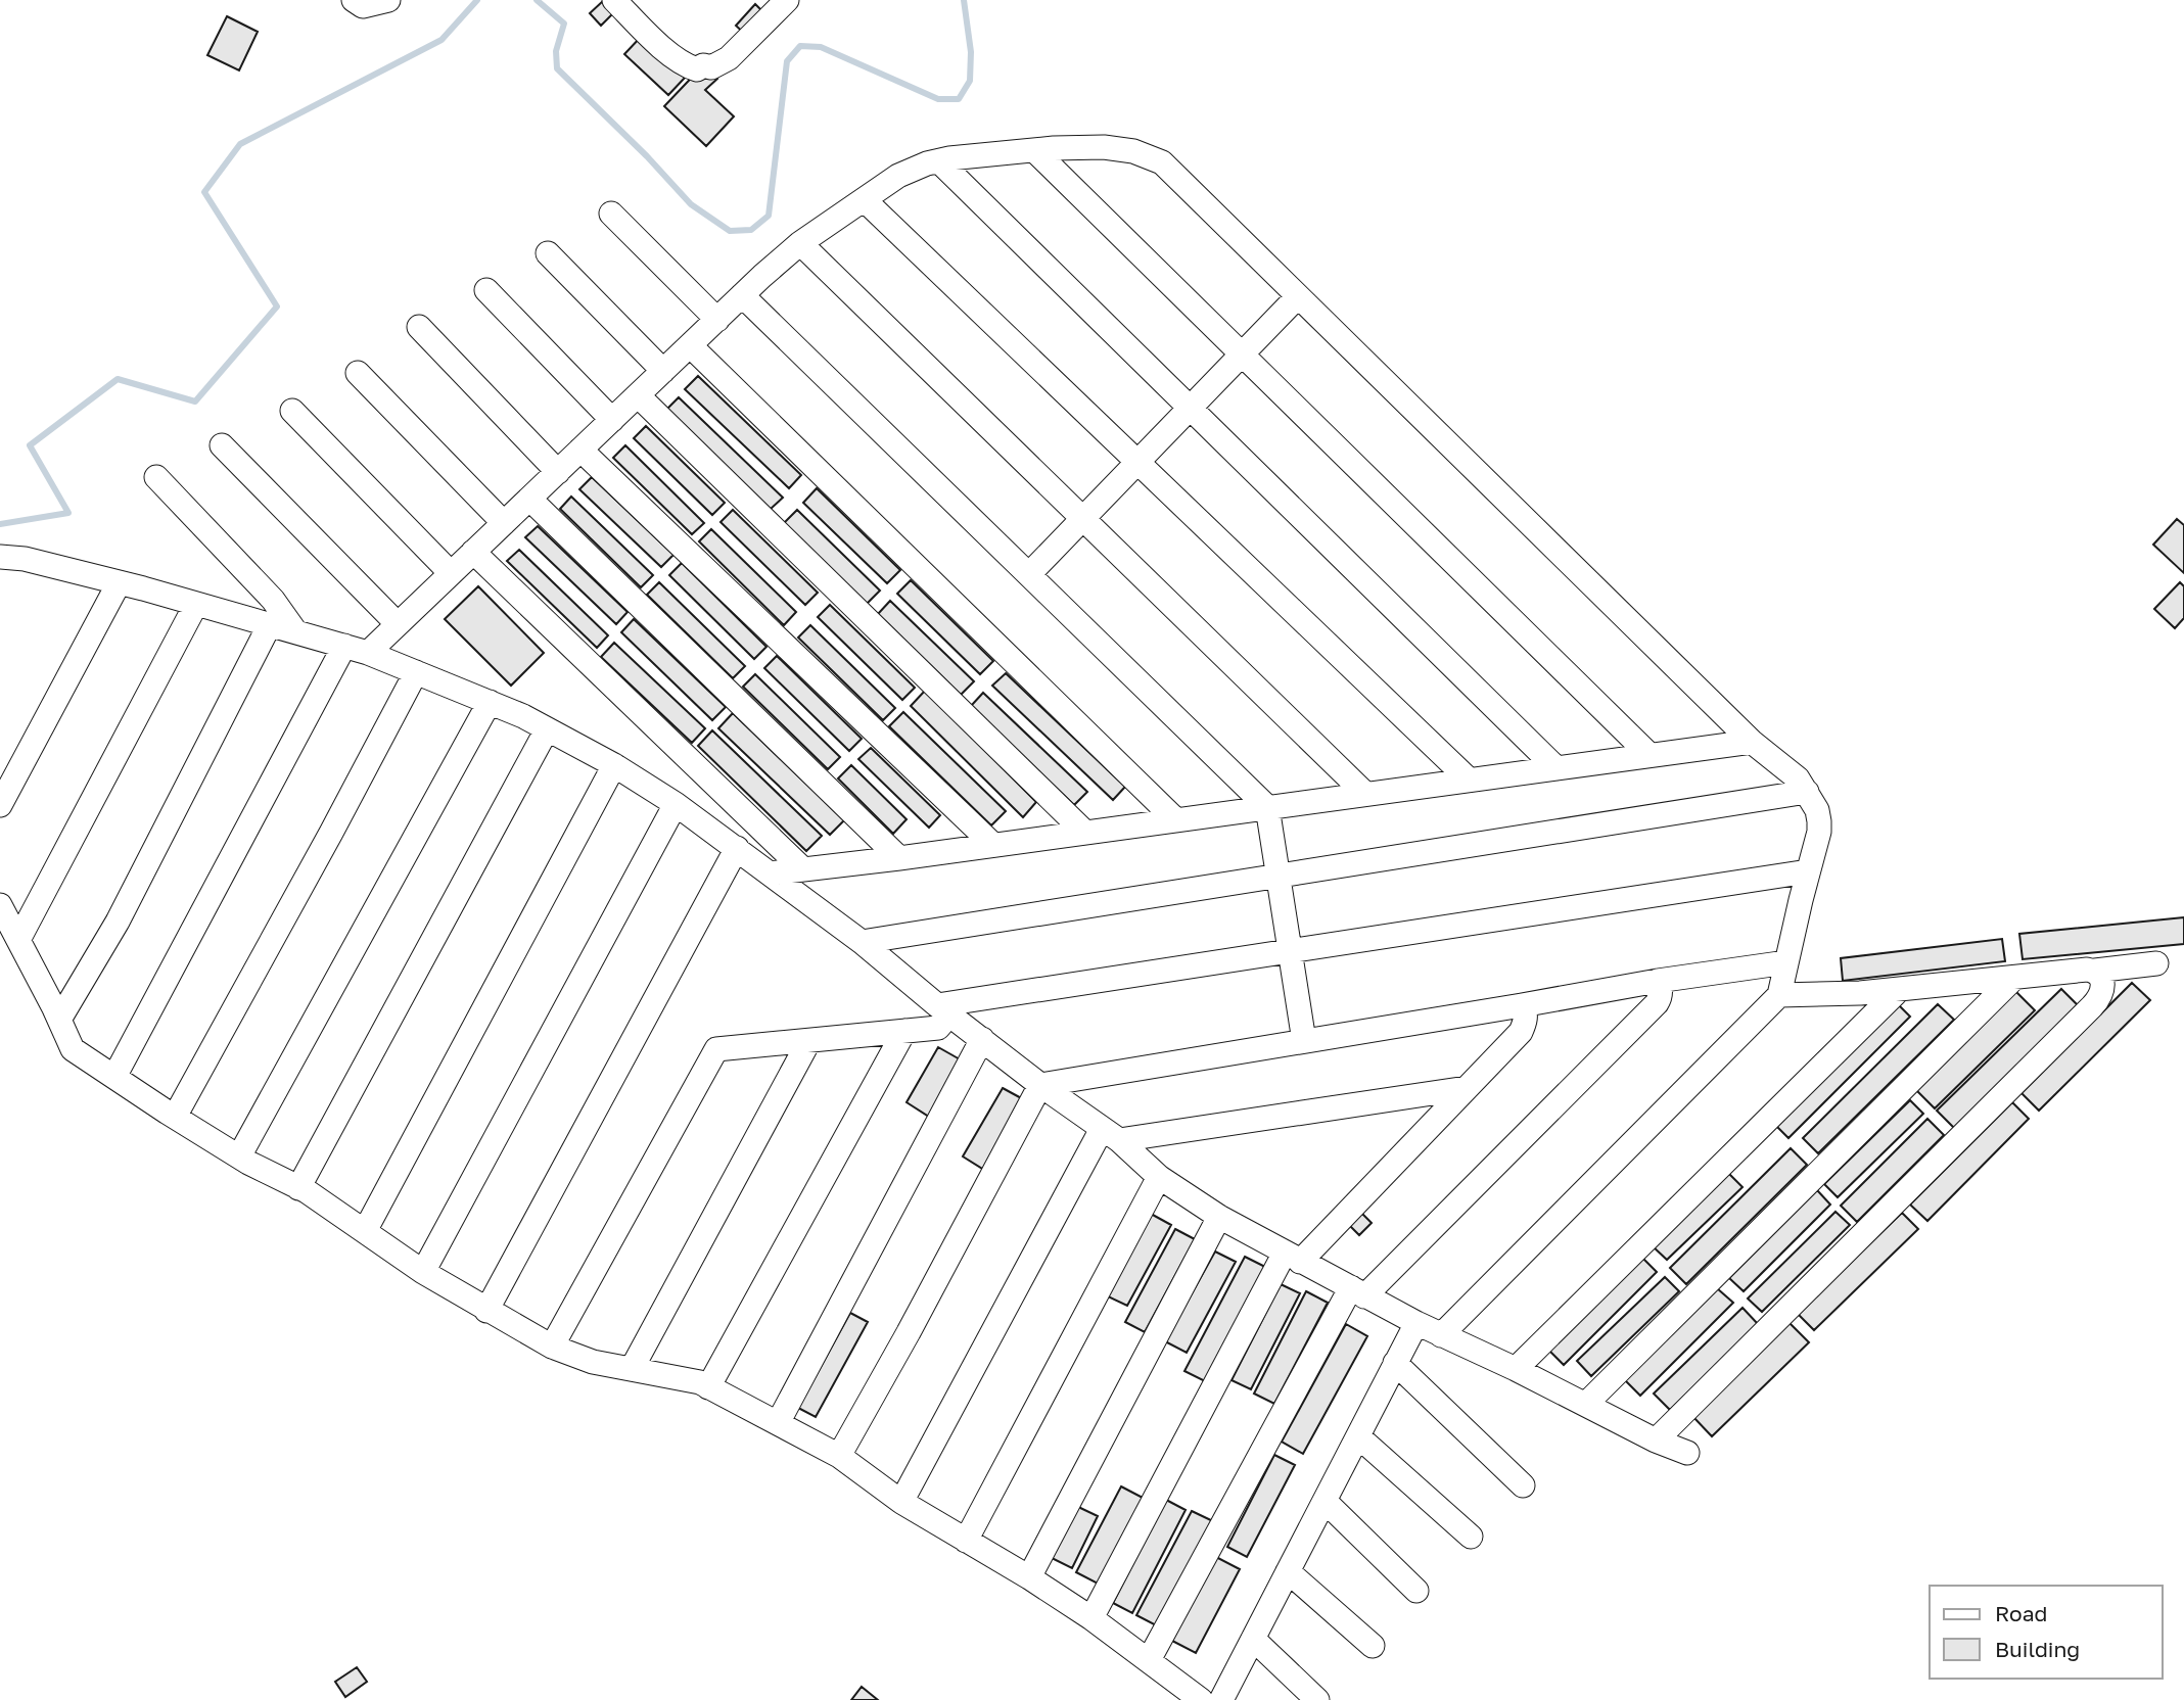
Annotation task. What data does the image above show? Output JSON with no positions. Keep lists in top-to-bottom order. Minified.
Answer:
{"legend":["Road","Building"]}
